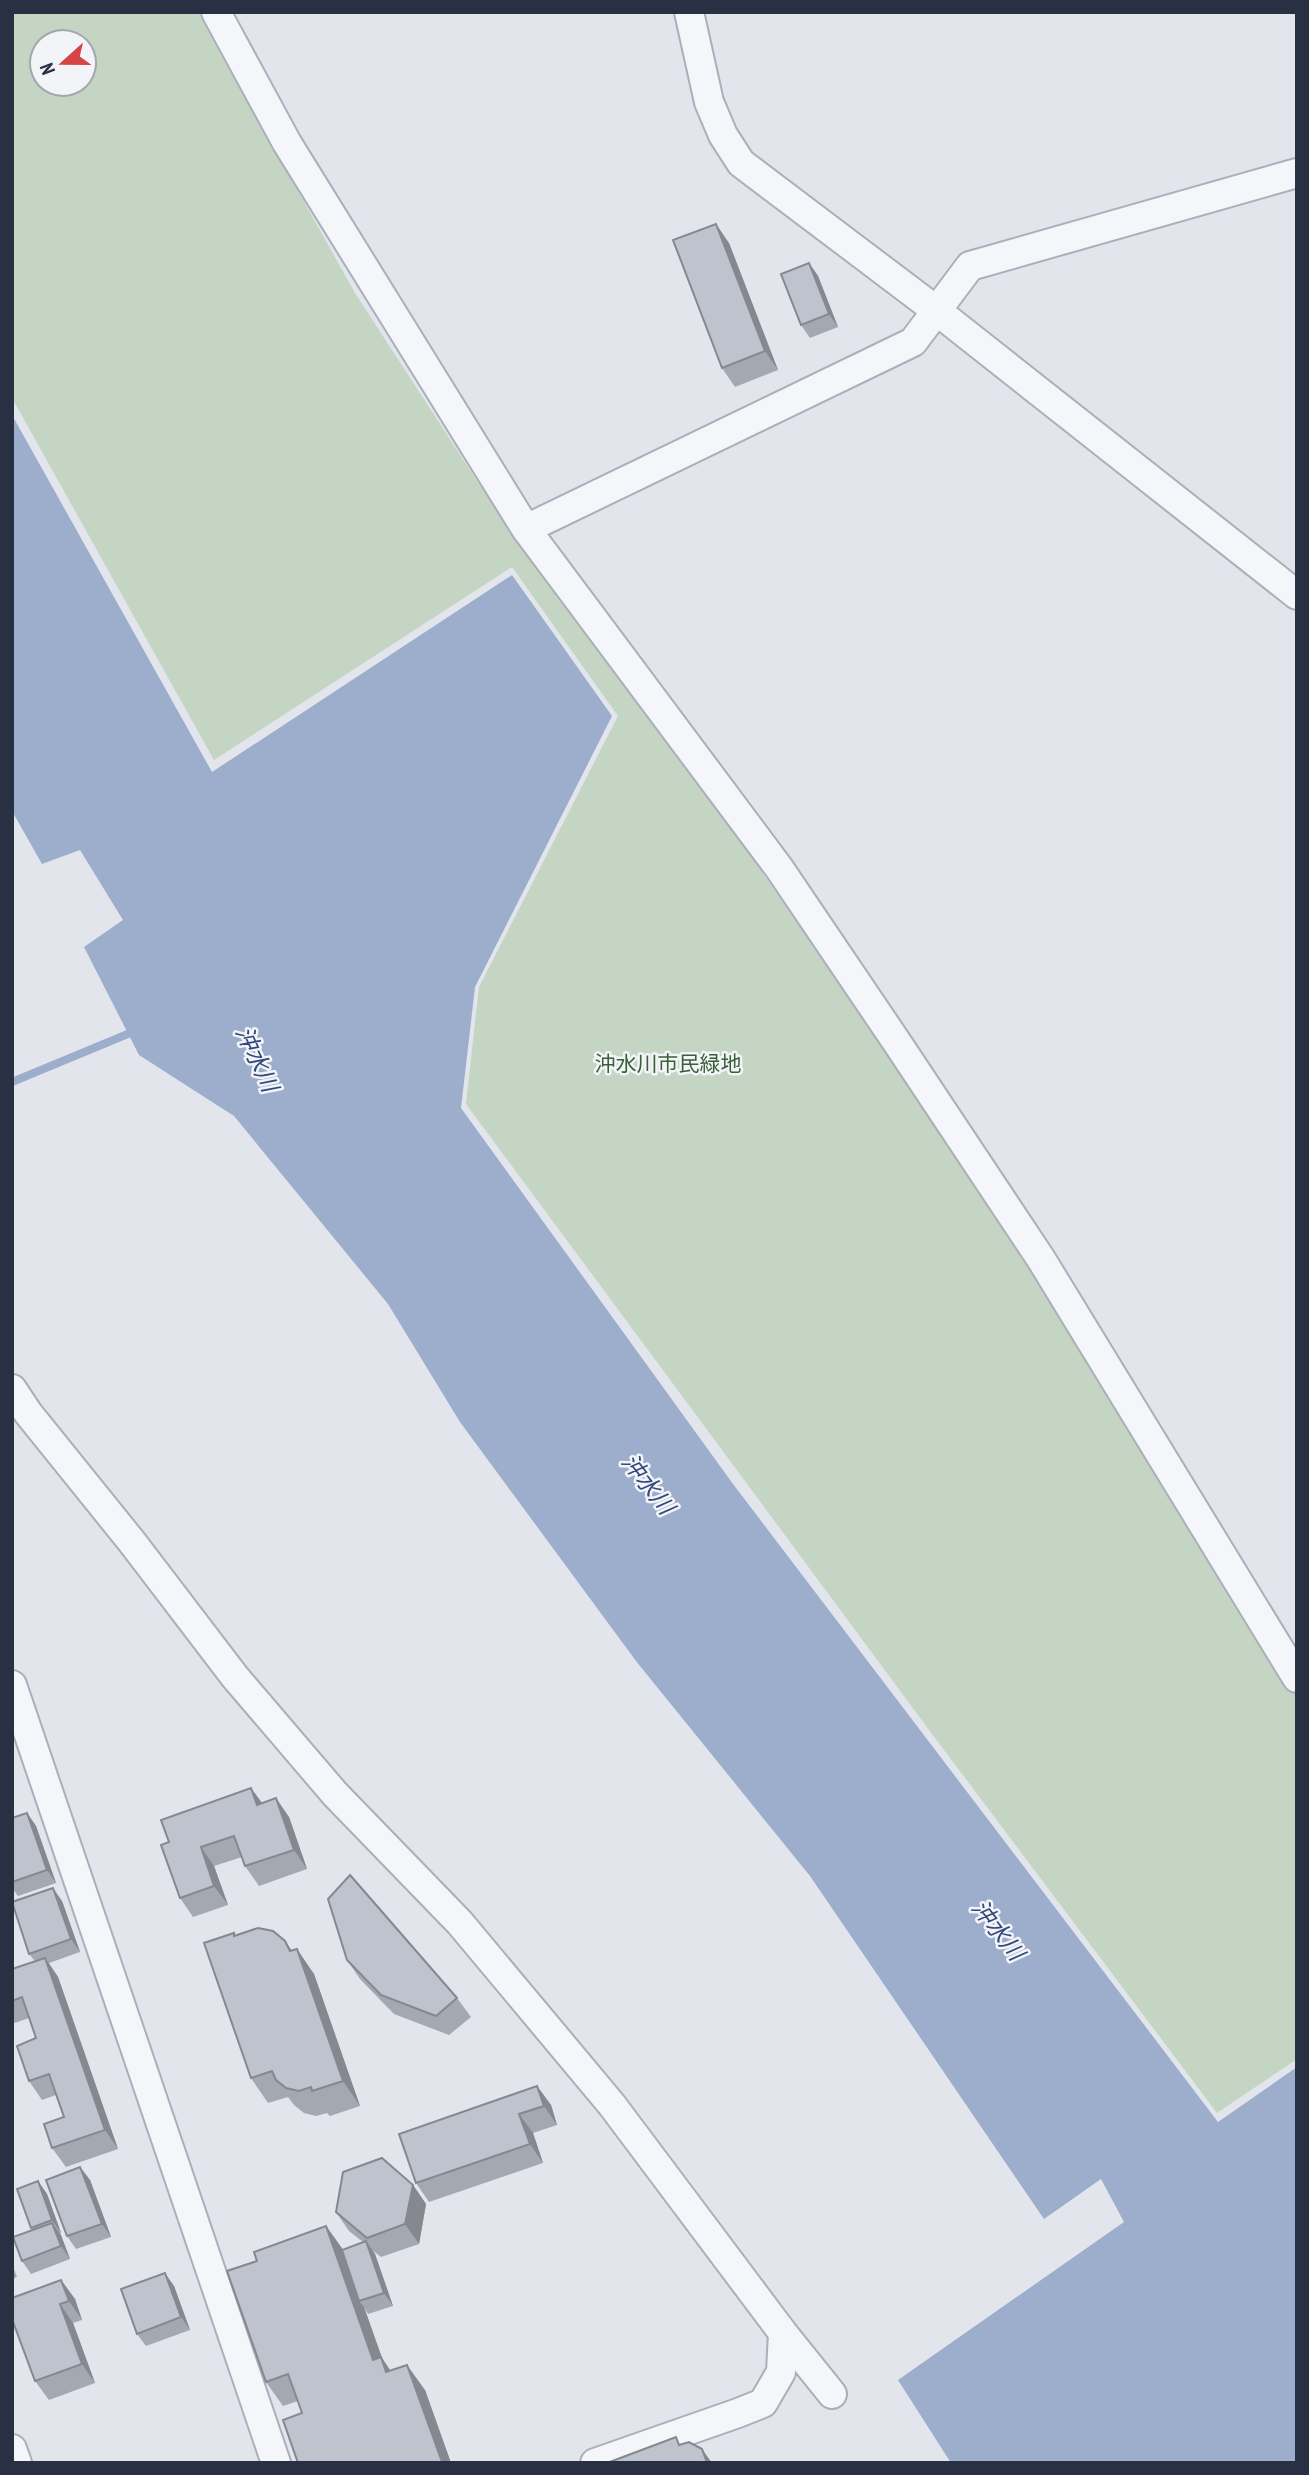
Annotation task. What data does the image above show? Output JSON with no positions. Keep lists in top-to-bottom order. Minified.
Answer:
{"water":["沖水川"],"parks":["沖水川市民緑地"],"north":"left"}
